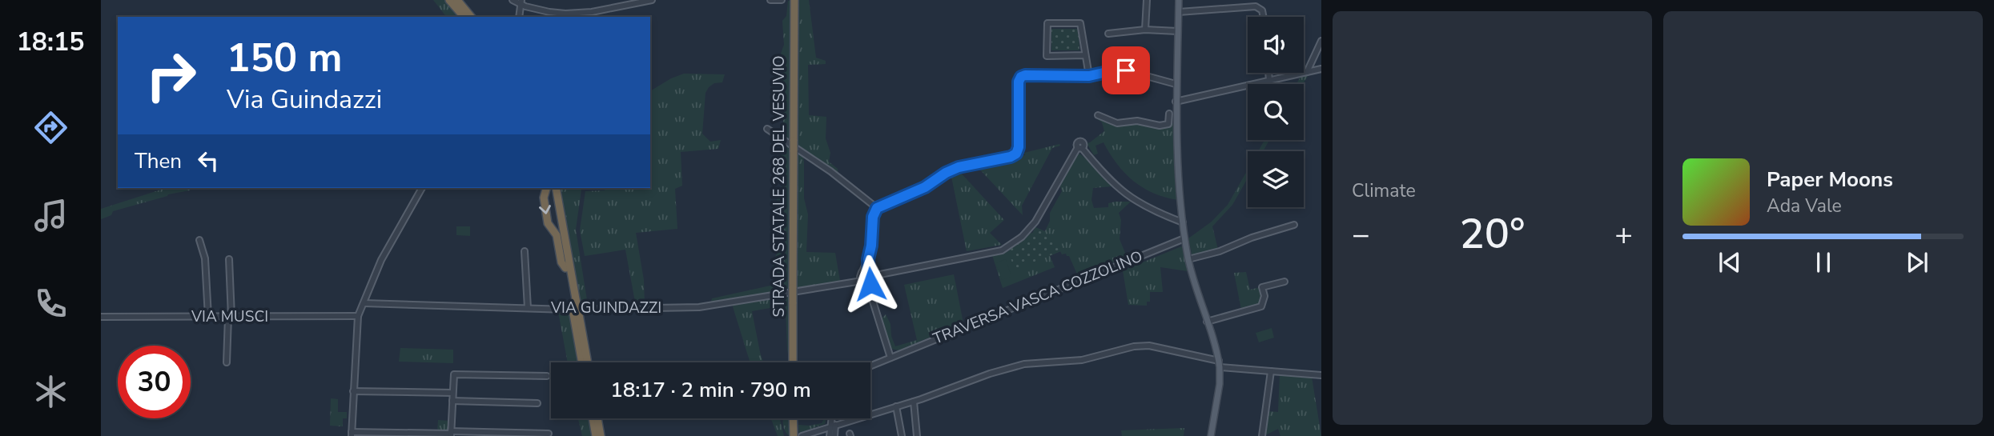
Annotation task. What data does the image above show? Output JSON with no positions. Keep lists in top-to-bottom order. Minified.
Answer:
{"streets":{"highway":["STRADA STATALE 268 DEL VESUVIO"],"street":["TRAVERSA VASCA COZZOLINO","VIA GUINDAZZI","VIA MUSCI"]},"page":{"tabs":"18:15","tile":"Climate","turn":["150 m","Via Guindazzi"],"then":"Then","song":["Paper Moons","Ada Vale"],"heat":["−","20°","+"],"limit":"30","trip":"18:17 · 2 min · 790 m"}}
